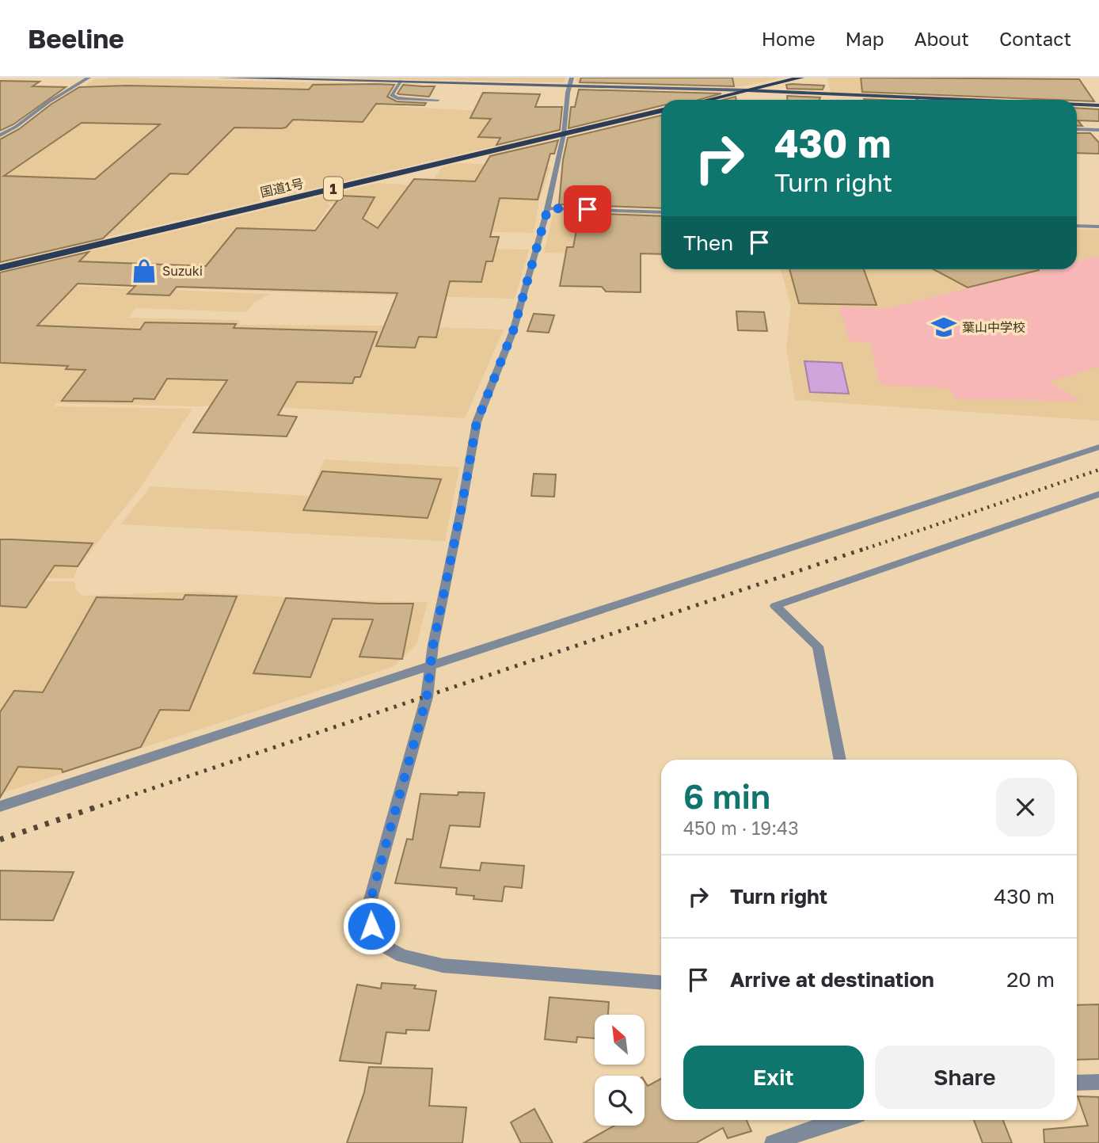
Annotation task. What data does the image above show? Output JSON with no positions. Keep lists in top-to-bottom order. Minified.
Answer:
{"streets":{"highway":["国道1号","1"]},"places":{"shop":["Suzuki"],"school or university":["葉山中学校"]},"north":"top left","page":{"header":"Beeline","nav":["Home","Map","About","Contact"],"turn":["430 m","Turn right"],"then":"Then","heading":["6 min","450 m · 19:43"],"list":[{"name":"Turn right","value":"430 m"},{"name":"Arrive at destination","value":"20 m"}],"buttons":["Exit","Share"]}}
